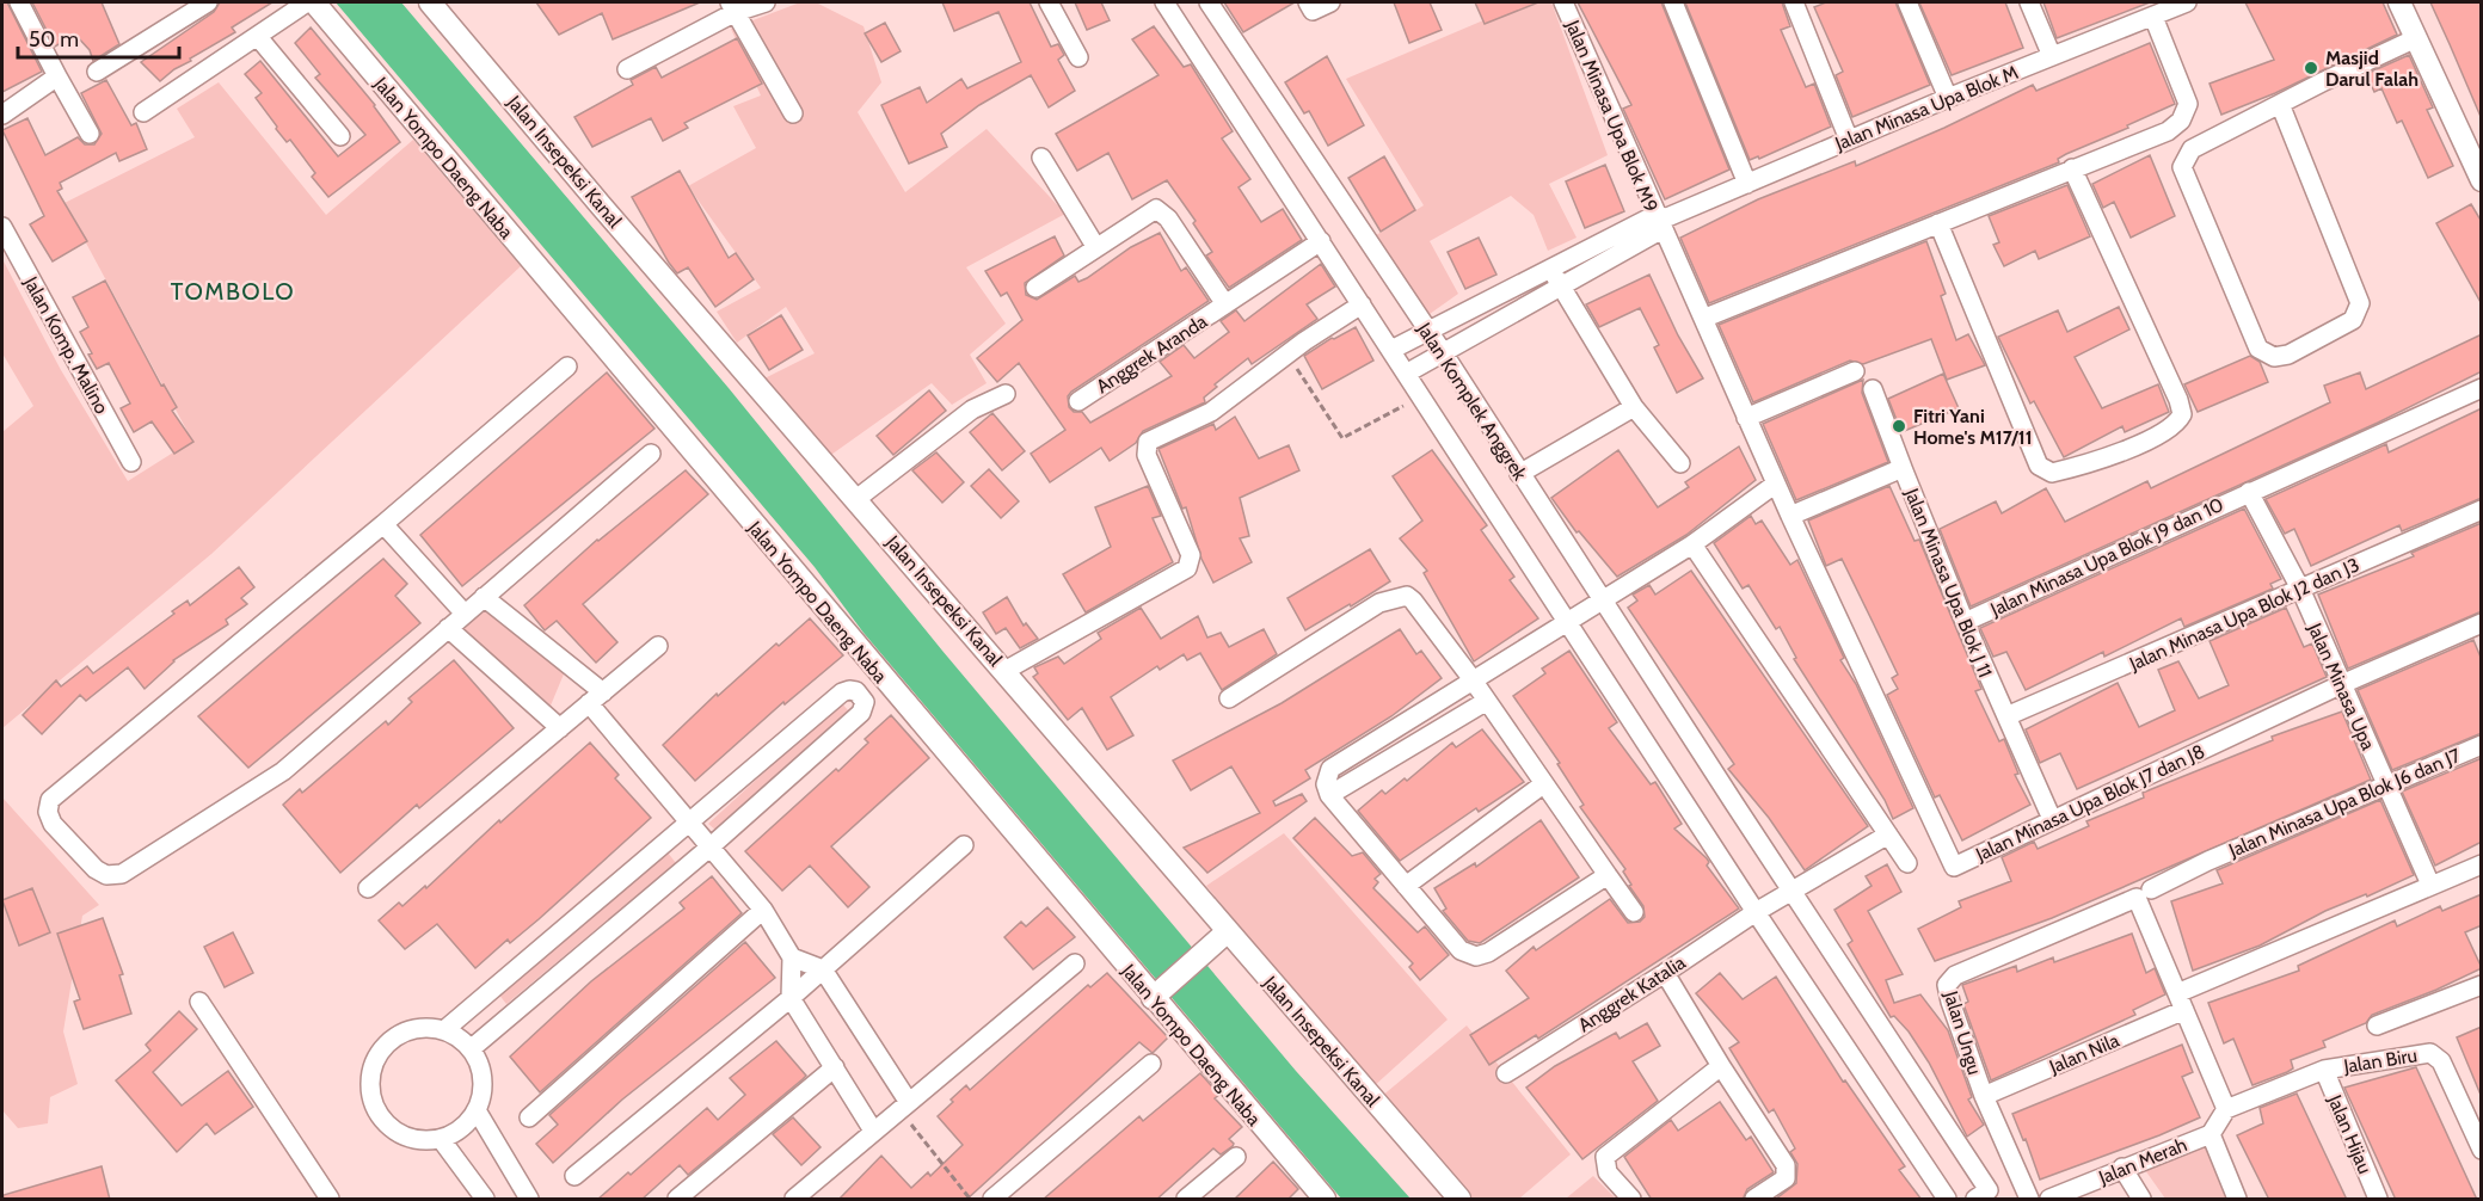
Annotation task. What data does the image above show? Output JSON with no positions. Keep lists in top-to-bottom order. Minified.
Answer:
{"streets":{"street":["Jalan Minasa Upa Blok M","Jalan Minasa Upa Blok M9","Jalan Yompo Daeng Naba","Jalan Insepeksi Kanal","Jalan Komp. Malino","Anggrek Aranda","Jalan Komplek Anggrek","Jalan Minasa Upa Blok J9 dan 10","Jalan Minasa Upa Blok J 11","Jalan Minasa Upa Blok J2 dan J3","Jalan Minasa Upa","Jalan Minasa Upa Blok J7 dan J8","Jalan Minasa Upa Blok J6 dan J7","Anggrek Katalia","Jalan Ungu","Jalan Nila","Jalan Biru","Jalan Hijau","Jalan Merah"]},"crossings":[["Jalan Minasa Upa Blok M","Jalan Minasa Upa Blok M9"],["Anggrek Aranda","Jalan Komplek Anggrek"],["Jalan Komplek Anggrek","Anggrek Katalia"],["Jalan Minasa Upa Blok J9 dan 10","Jalan Minasa Upa Blok J 11"],["Jalan Minasa Upa Blok J9 dan 10","Jalan Minasa Upa"],["Jalan Minasa Upa Blok J 11","Jalan Minasa Upa Blok J2 dan J3"],["Jalan Minasa Upa Blok J 11","Jalan Minasa Upa Blok J7 dan J8"],["Jalan Minasa Upa Blok J2 dan J3","Jalan Minasa Upa"],["Jalan Minasa Upa","Jalan Minasa Upa Blok J7 dan J8"],["Jalan Minasa Upa","Jalan Minasa Upa Blok J6 dan J7"],["Jalan Minasa Upa","Jalan Nila"],["Jalan Minasa Upa Blok J6 dan J7","Jalan Ungu"],["Jalan Ungu","Jalan Nila"],["Jalan Biru","Jalan Hijau"],["Jalan Biru","Jalan Merah"]],"districts":["TOMBOLO"],"places":["Masjid Darul Falah","Fitri Yani Home's M17/11"],"scale_bar":"50 m"}
